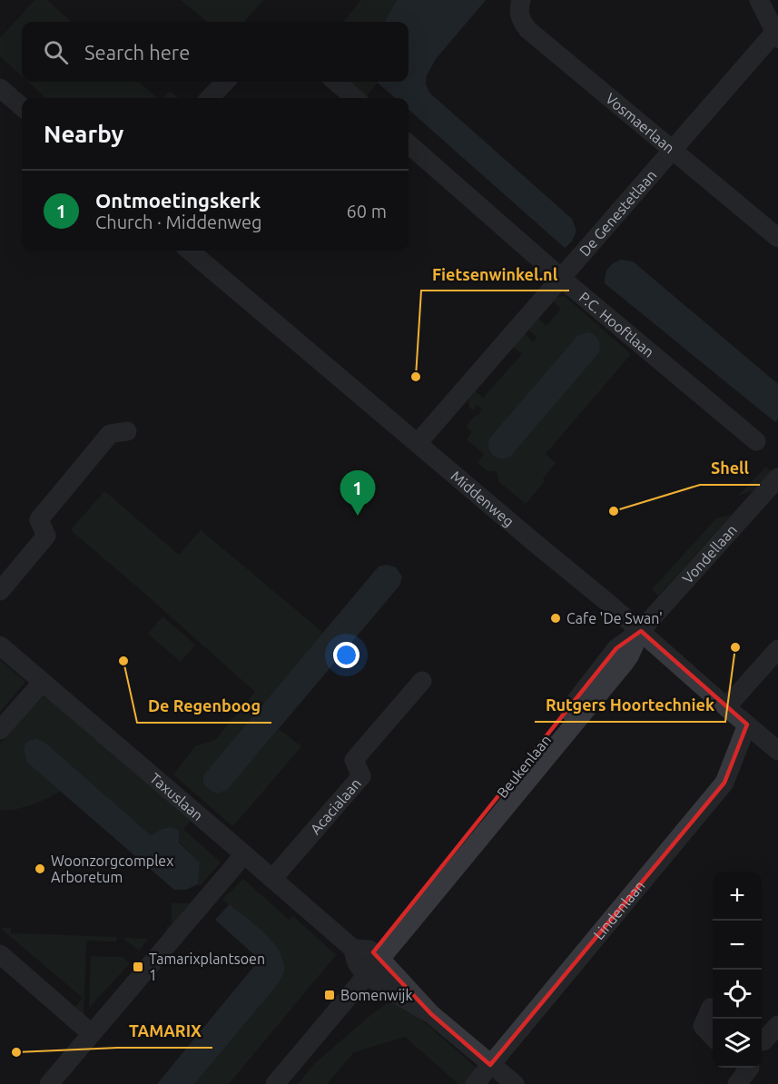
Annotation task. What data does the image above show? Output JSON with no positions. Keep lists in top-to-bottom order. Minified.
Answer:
{"streets":{"street":["Vosmaerlaan","De Genestetlaan","P.C. Hooftlaan","Middenweg","Vondellaan","Beukenlaan","Taxuslaan","Acacialaan","Lindenlaan"]},"crossings":[["Vosmaerlaan","De Genestetlaan"],["De Genestetlaan","P.C. Hooftlaan"],["De Genestetlaan","Middenweg"],["Middenweg","Vondellaan"],["Middenweg","Beukenlaan"],["Middenweg","Lindenlaan"],["Vondellaan","Beukenlaan"],["Beukenlaan","Taxuslaan"],["Taxuslaan","Acacialaan"]],"places":{"other":["Fietsenwinkel.nl","Shell","Cafe 'De Swan'","Rutgers Hoortechniek","De Regenboog","Woonzorgcomplex Arboretum","TAMARIX"],"transit":["Tamarixplantsoen 1","Bomenwijk"]},"page":{"search":"Search here","heading":"Nearby","list":[{"mark":"1","name":"Ontmoetingskerk","note":"Church · Middenweg","value":"60 m"}],"pins":"1","map_buttons":["+","−"]}}
